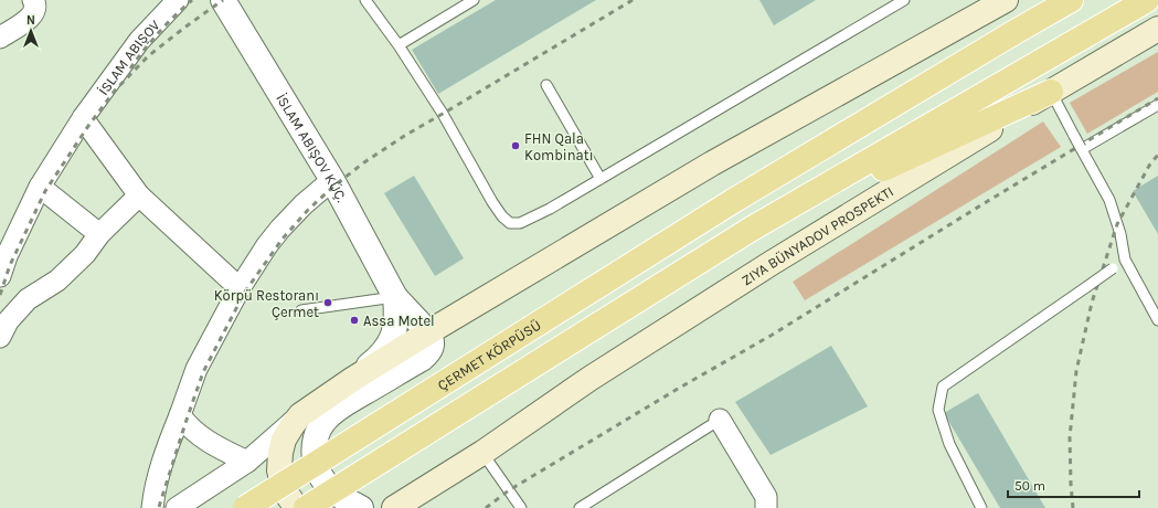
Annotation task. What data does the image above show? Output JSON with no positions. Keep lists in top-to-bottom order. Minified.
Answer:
{"streets":{"main road":["ZIYA BÜNYADOV PROSPEKTI","ÇERMET KÖRPÜSÜ"]},"places":["FHN Qala Kombinatı","Körpü Restoranı Çermet","Assa Motel"],"scale_bar":"50 m","north":"top"}
